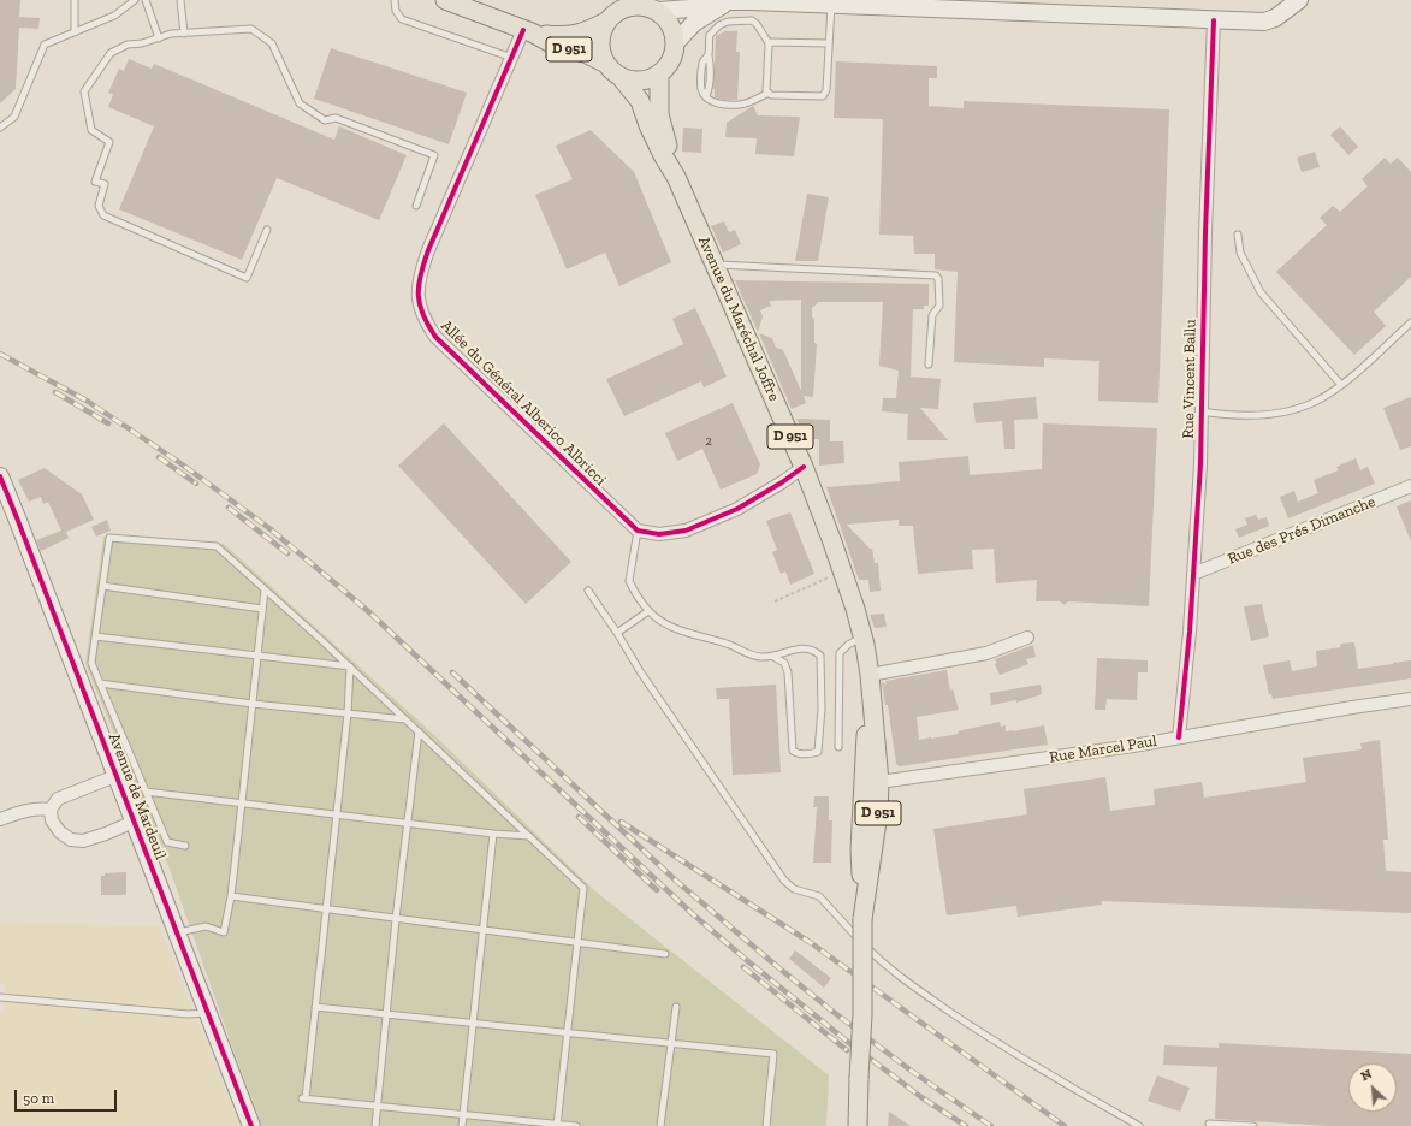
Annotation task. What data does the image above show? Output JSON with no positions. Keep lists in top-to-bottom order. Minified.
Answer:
{"streets":{"main road":["D 951","Avenue du Maréchal Joffre"],"street":["Rue Vincent Ballu","Allée du Général Alberico Albricci","Rue des Prés Dimanche","Rue Marcel Paul","Avenue de Mardeuil"]},"crossings":[["D 951","Avenue du Maréchal Joffre"],["D 951","Allée du Général Alberico Albricci"],["Avenue du Maréchal Joffre","Rue Marcel Paul"],["Rue Vincent Ballu","Rue des Prés Dimanche"],["Rue Vincent Ballu","Rue Marcel Paul"]],"house_numbers":["2"],"scale_bar":"50 m","north":"top left"}
